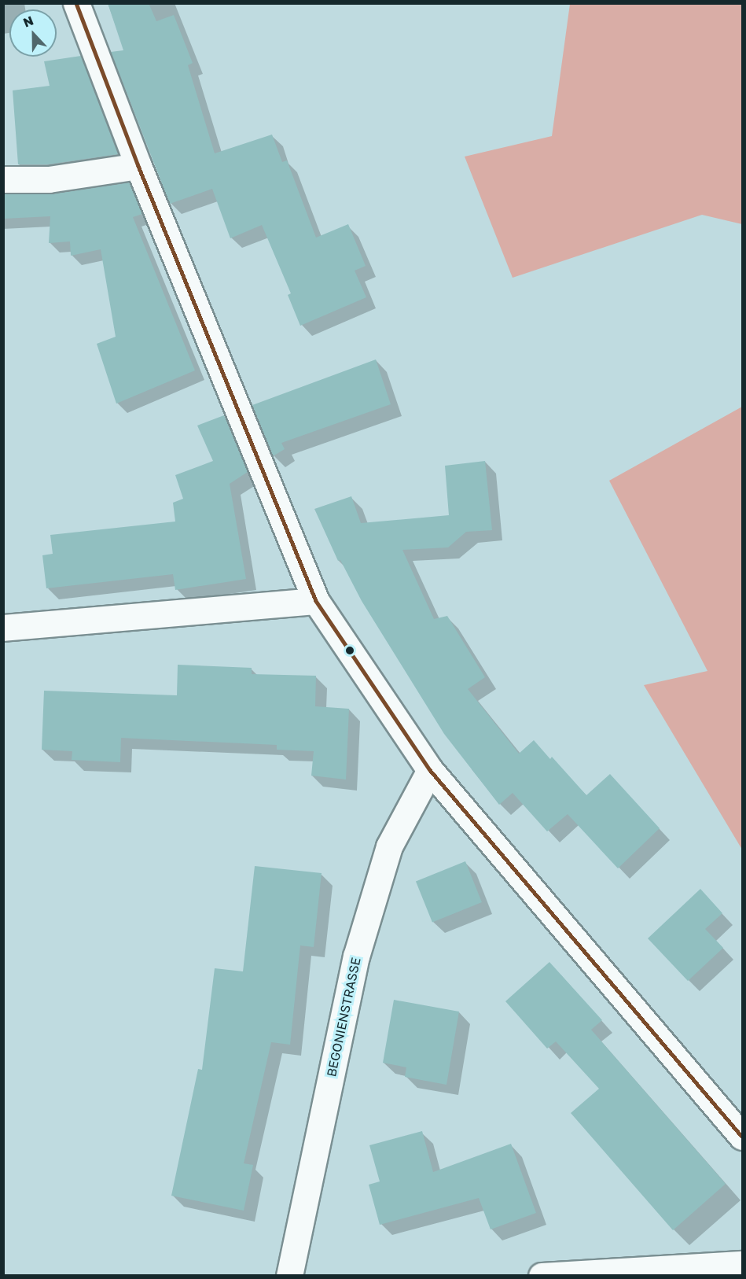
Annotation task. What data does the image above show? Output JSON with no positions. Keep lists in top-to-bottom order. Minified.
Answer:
{"streets":{"street":["BEGONIENSTRASSE"]},"north":"top"}
